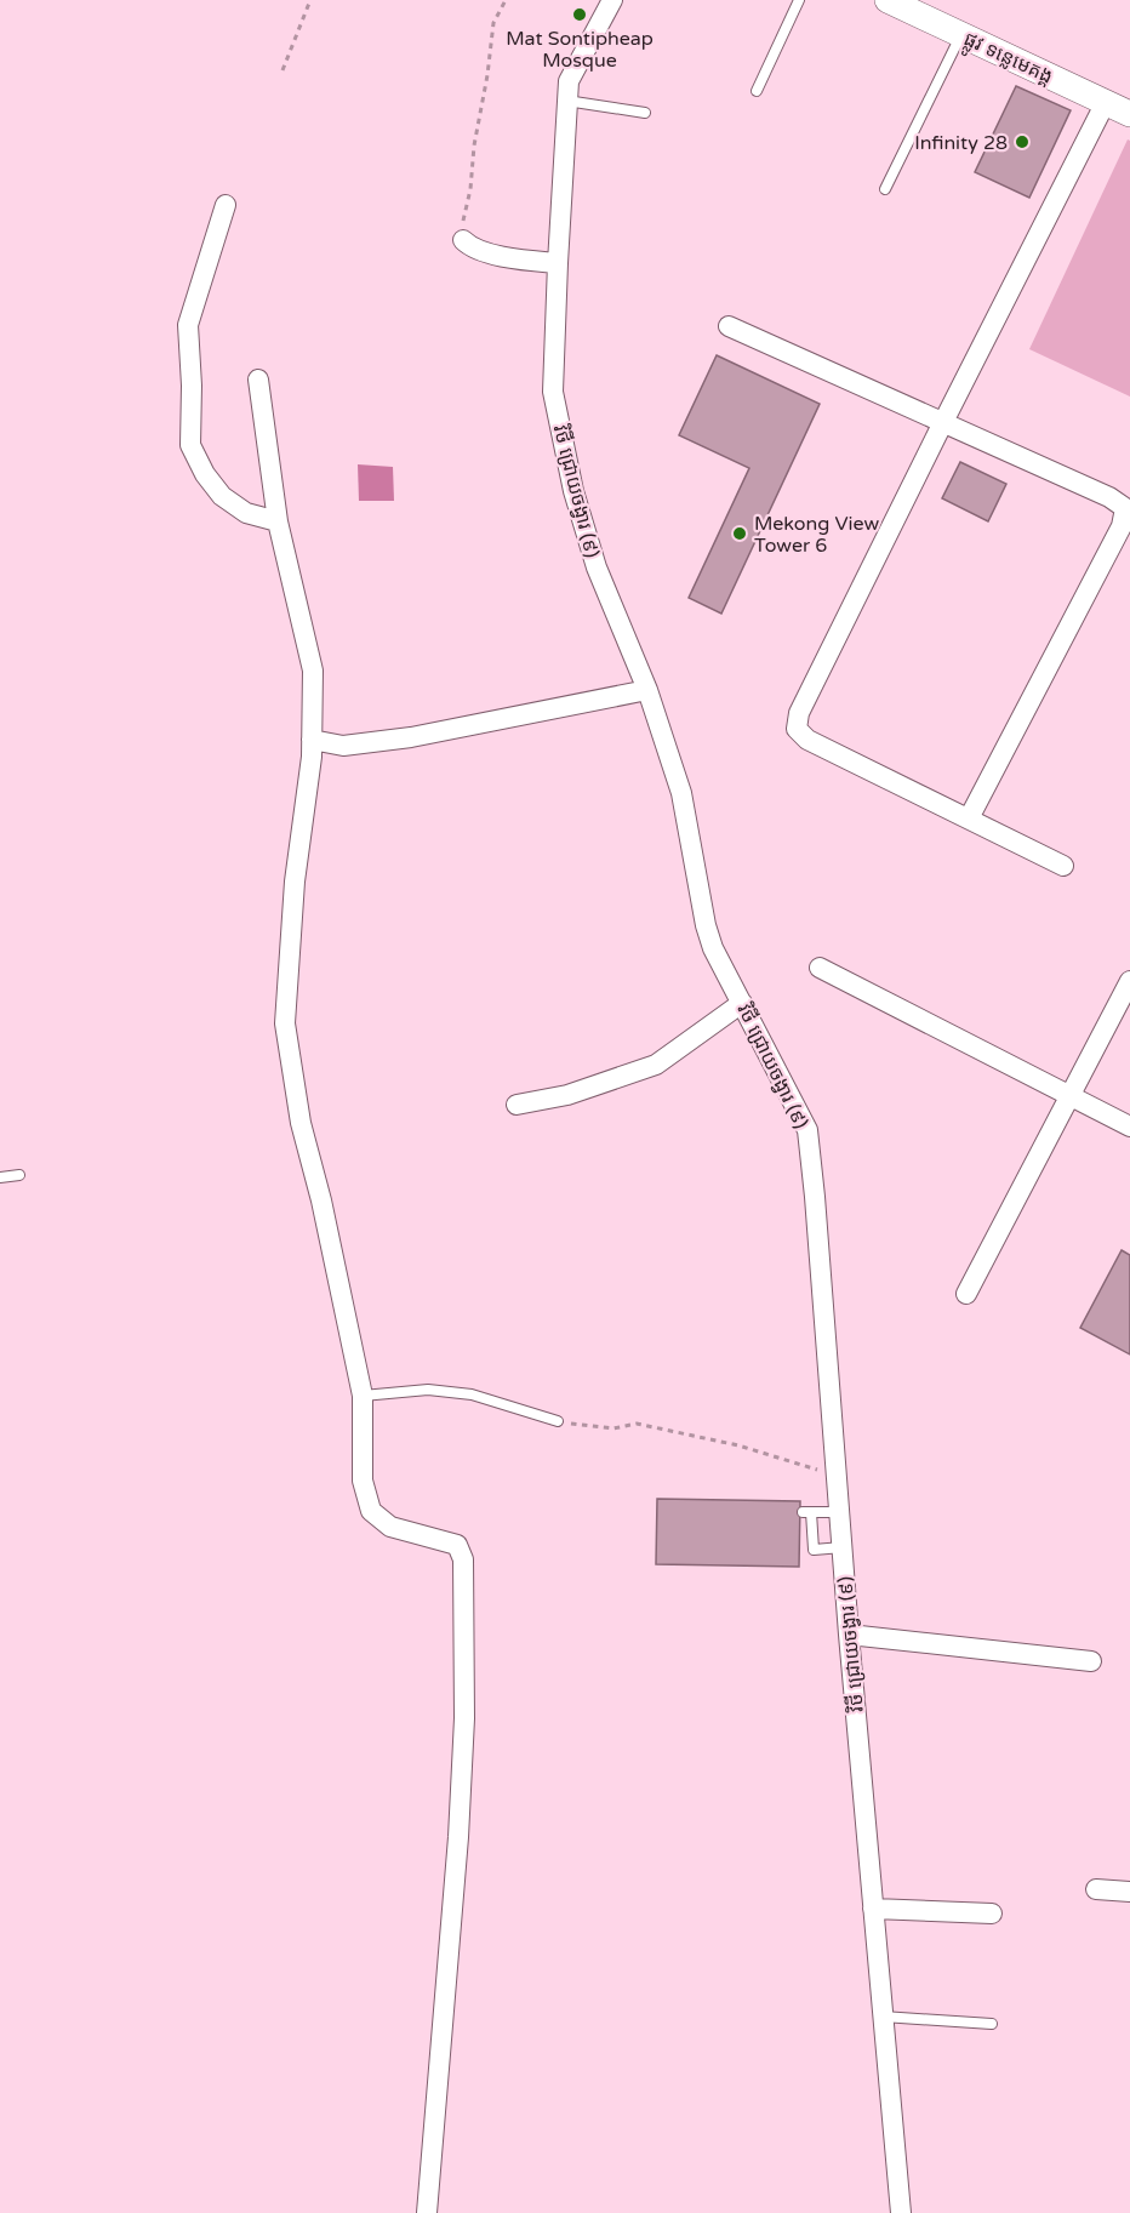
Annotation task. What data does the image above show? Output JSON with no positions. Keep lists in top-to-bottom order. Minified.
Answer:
{"streets":{"street":["ផ្លូវ ទន្លេមេគង្គ","វិថី ជ្រោយចង្វារ (៩)"]},"places":["Mat Sontipheap Mosque","Infinity 28","Mekong View Tower 6"]}
